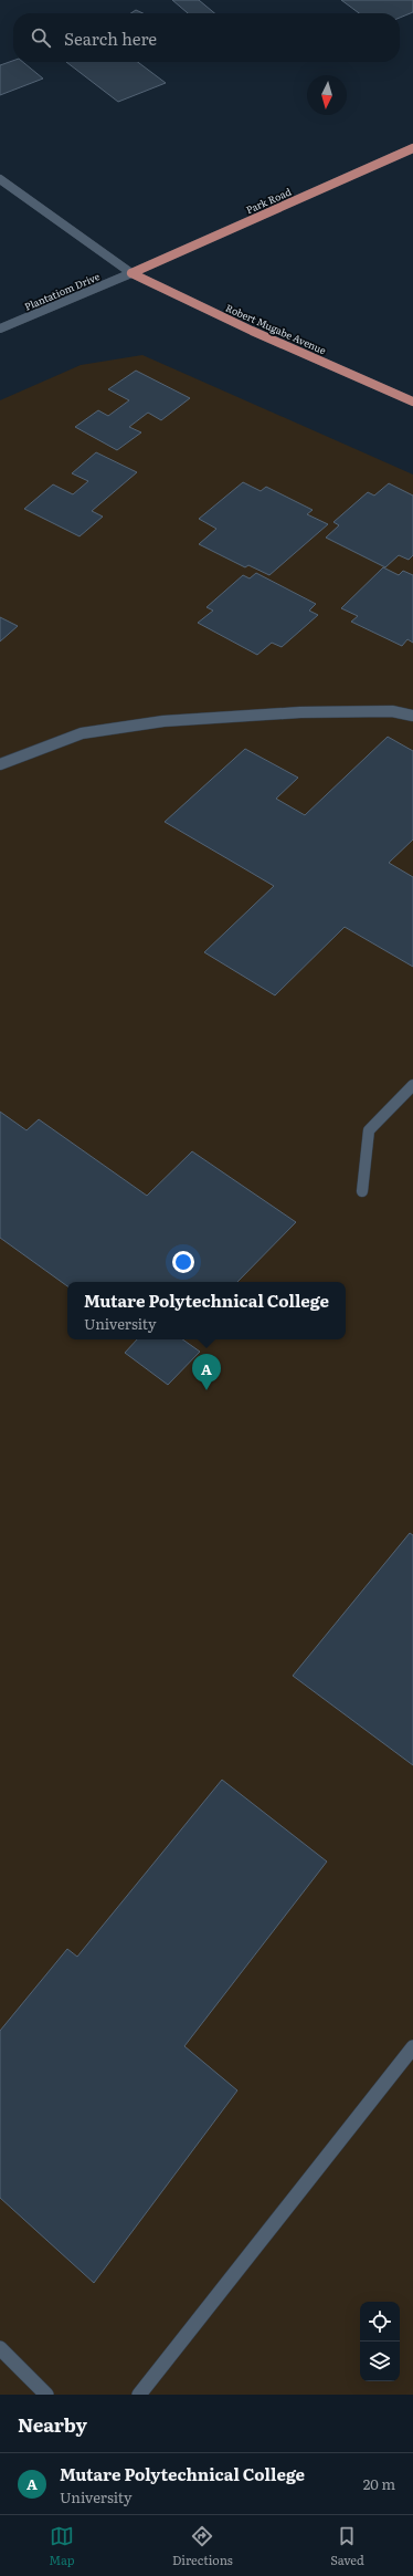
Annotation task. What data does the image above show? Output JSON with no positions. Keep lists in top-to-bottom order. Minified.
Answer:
{"streets":{"highway":["Park Road","Robert Mugabe Avenue"],"street":["Plantatiom Drive"]},"crossings":[["Park Road","Plantatiom Drive"],["Park Road","Robert Mugabe Avenue"],["Plantatiom Drive","Robert Mugabe Avenue"]],"north":"bottom","page":{"search":"Search here","popup":["Mutare Polytechnical College","University"],"pins":"A","heading":"Nearby","list":[{"mark":"A","name":"Mutare Polytechnical College","note":"University","value":"20 m"}],"nav":["Map","Directions","Saved"]}}
